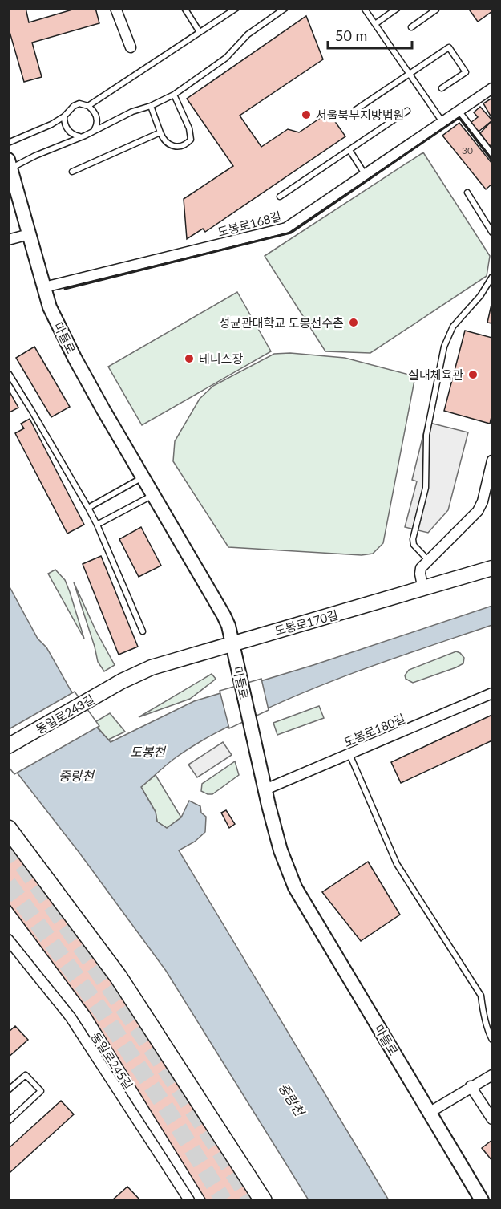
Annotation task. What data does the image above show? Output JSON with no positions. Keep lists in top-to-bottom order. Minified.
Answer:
{"streets":{"main road":["도봉로170길","동일로243길"],"street":["도봉로168길","마들로","도봉로180길","동일로245길"]},"crossings":[["도봉로168길","마들로"],["마들로","도봉로170길"],["마들로","도봉로180길"],["도봉로170길","동일로243길"]],"water":["도봉천","중랑천"],"places":["서울북부지방법원","성균관대학교 도봉선수촌","테니스장","실내체육관"],"house_numbers":["30"],"scale_bar":"50 m"}
